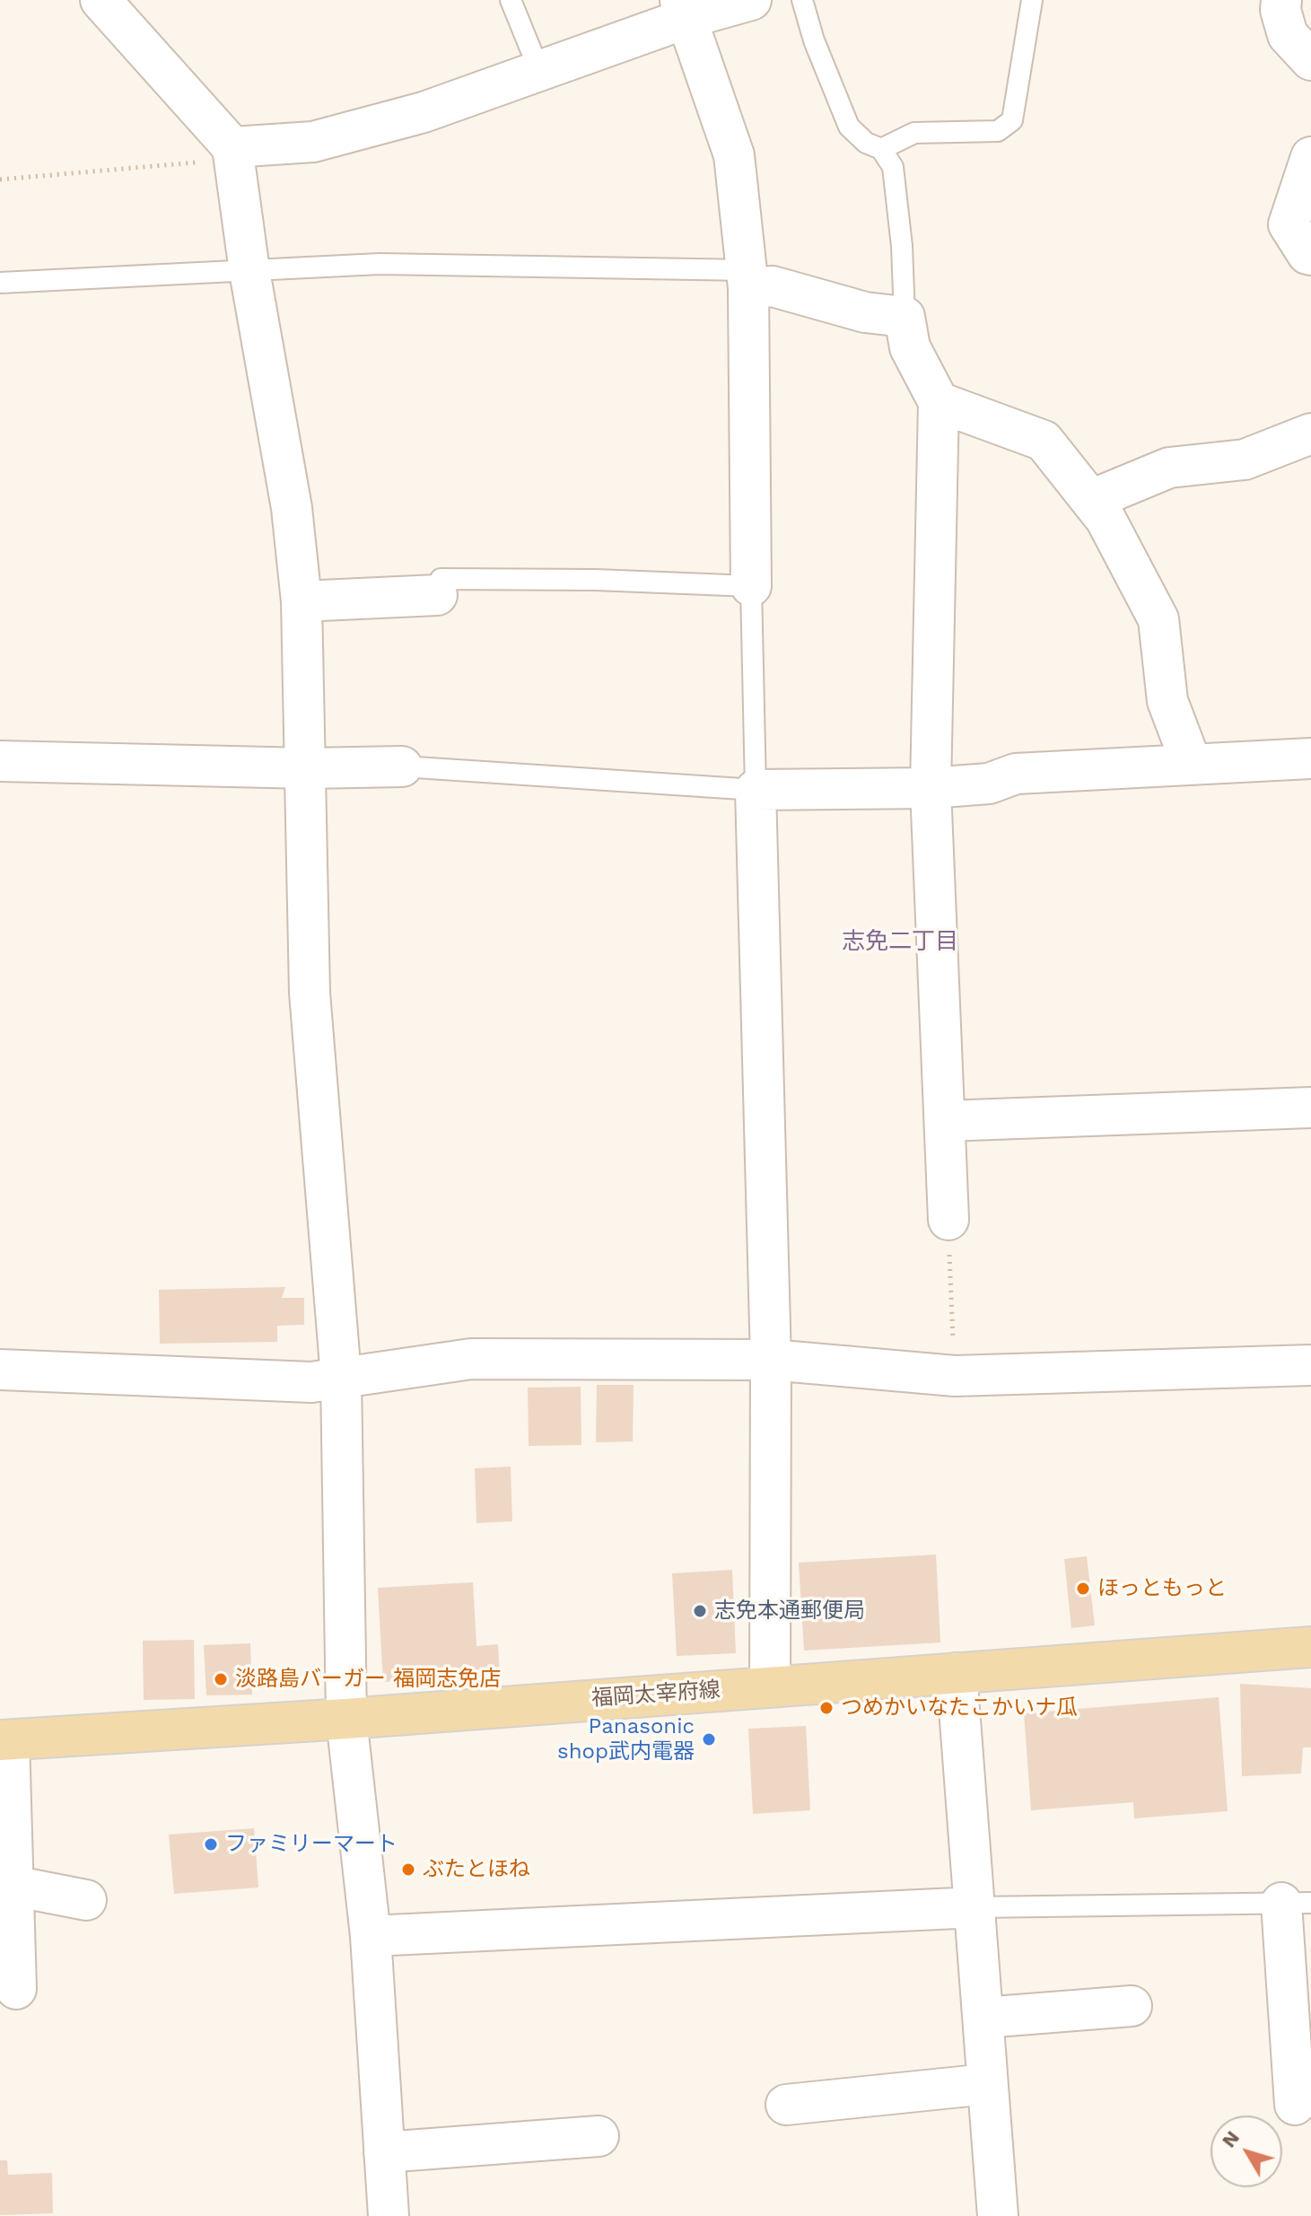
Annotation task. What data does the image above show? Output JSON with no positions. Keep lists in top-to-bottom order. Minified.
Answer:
{"streets":{"main road":["福岡太宰府線"]},"districts":["志免二丁目"],"places":["ほっともっと","志免本通郵便局","淡路島バーガー 福岡志免店","つめかいなたこかいナ瓜","Panasonic shop武内電器","ファミリーマート","ぶたとほね"],"north":"top left"}
